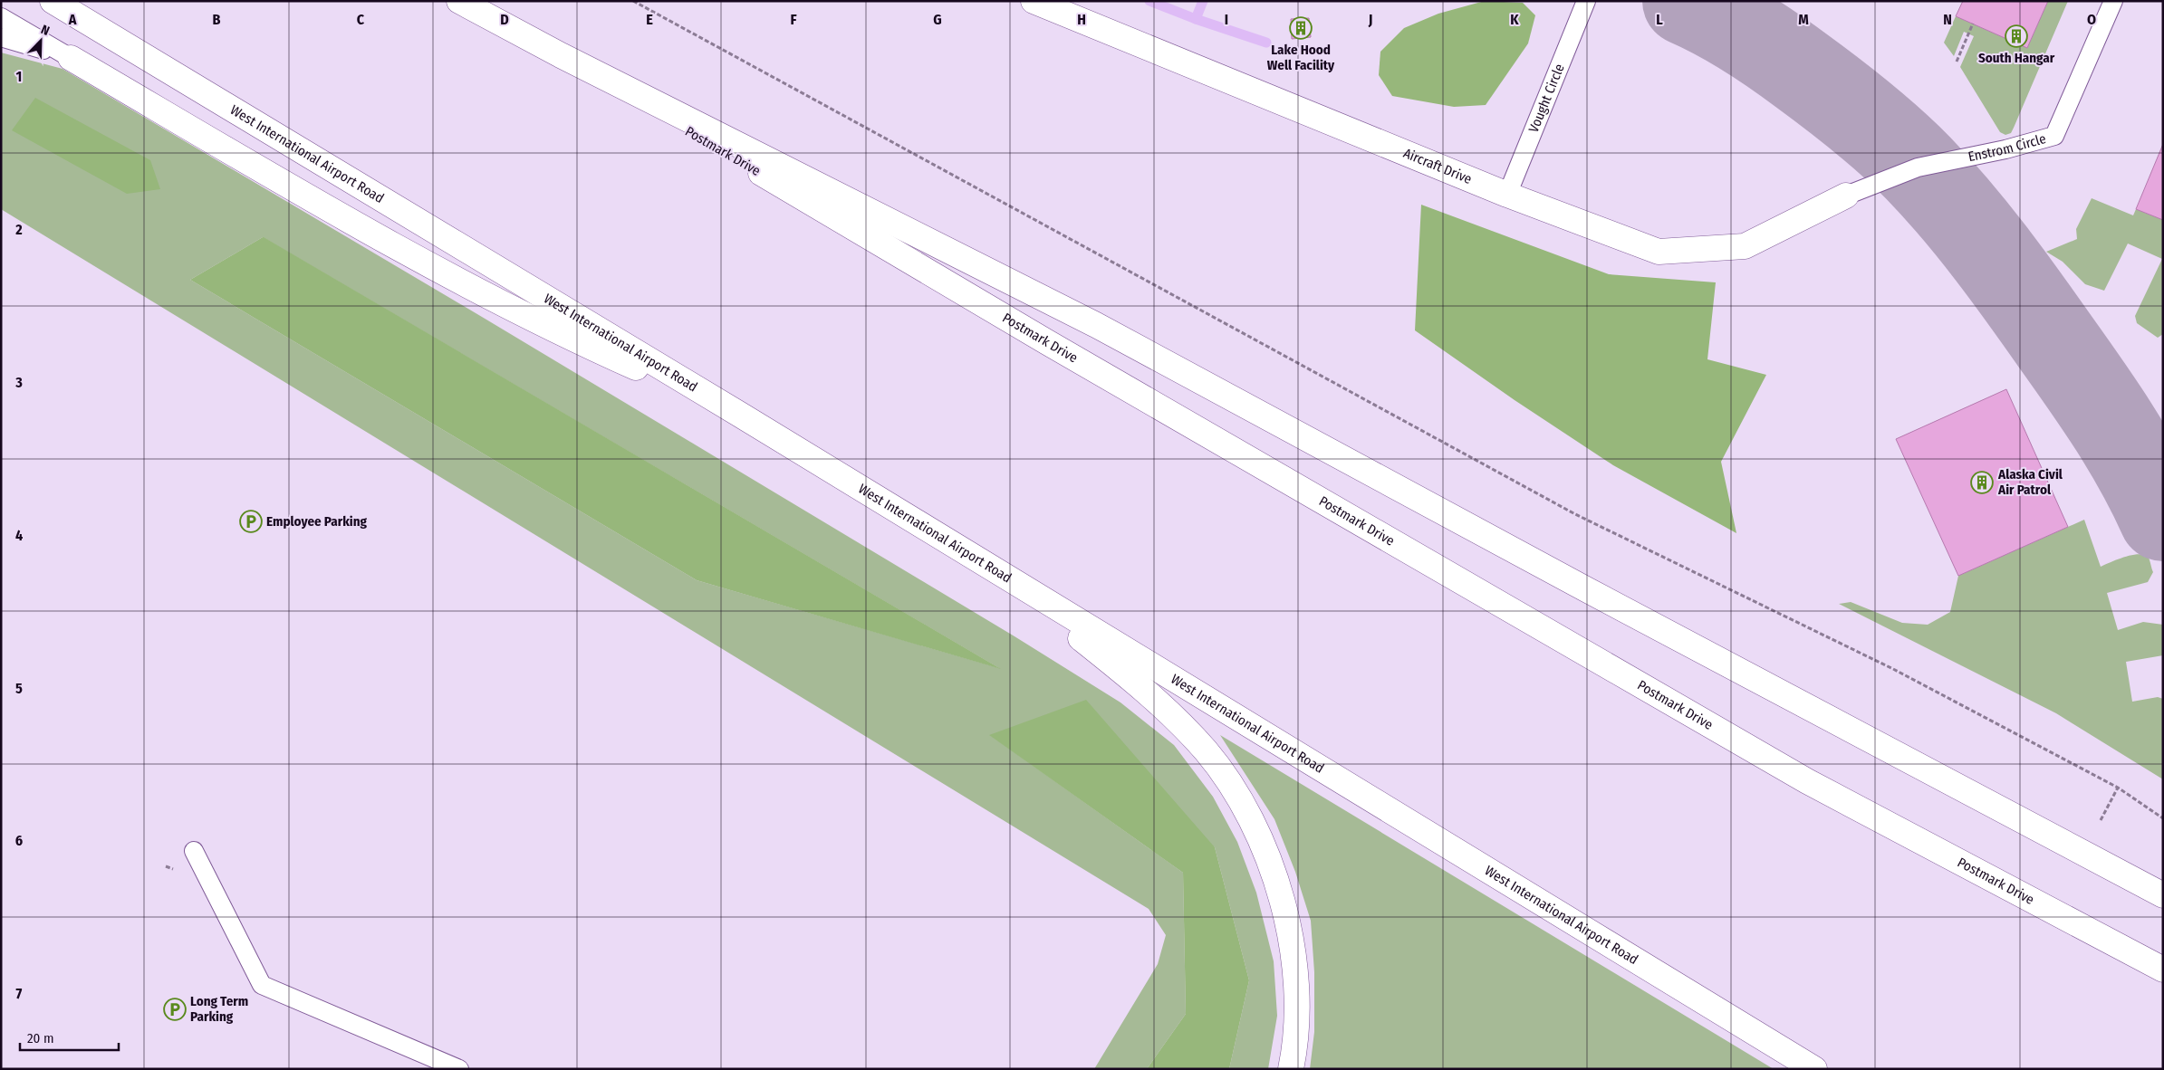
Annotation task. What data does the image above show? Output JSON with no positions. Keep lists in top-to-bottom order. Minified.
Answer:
{"streets":{"street":["Postmark Drive","West International Airport Road","Aircraft Drive"],"lane":["Vought Circle","Enstrom Circle"]},"crossings":[["Vought Circle","Aircraft Drive"],["Enstrom Circle","Aircraft Drive"]],"places":{"building":["Lake Hood Well Facility","South Hangar","Alaska Civil Air Patrol"],"parking":["Employee Parking","Long Term Parking"]},"scale_bar":"20 m","north":"top right","grid":{"columns":["A","B","C","D","E","F","G","H","I","J","K","L","M","N","O"],"rows":["1","2","3","4","5","6","7"]}}
